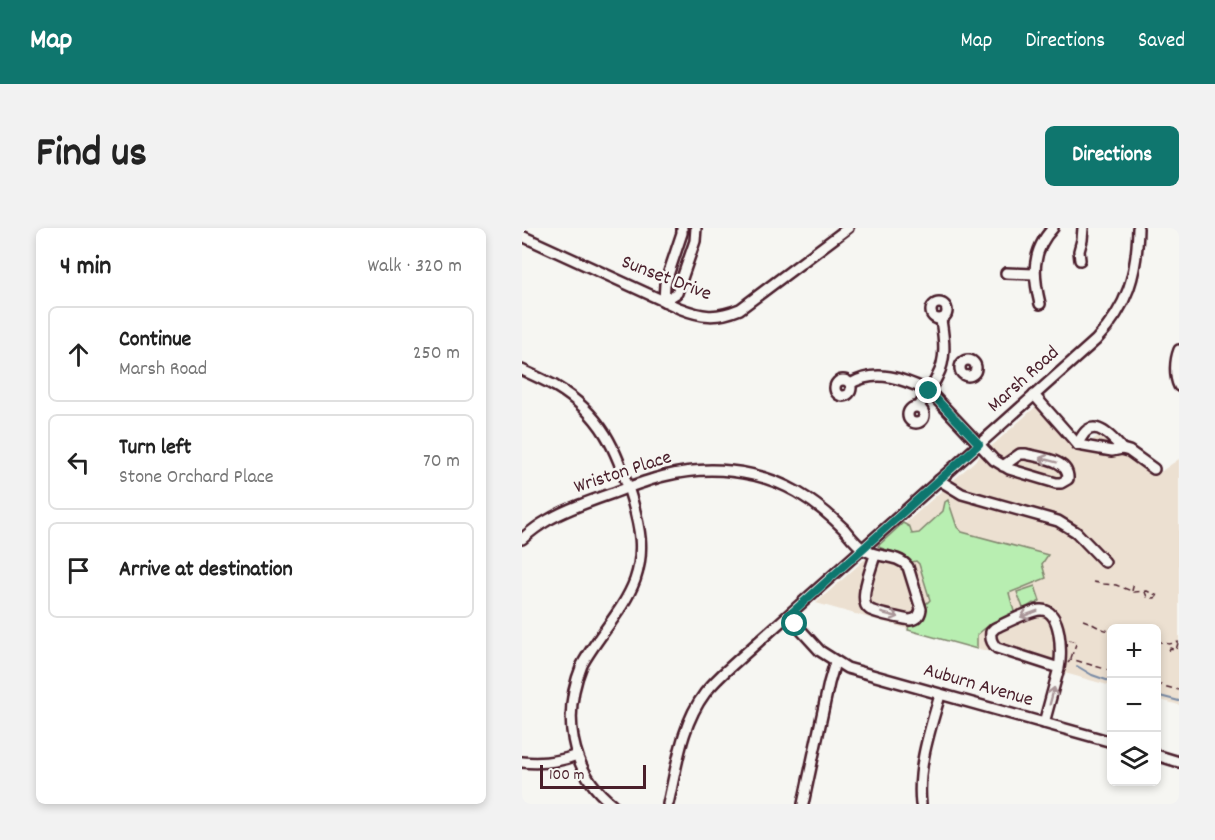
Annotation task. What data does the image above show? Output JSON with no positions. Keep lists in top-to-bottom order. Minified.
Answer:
{"streets":{"street":["Sunset Drive","Marsh Road","Wriston Place","Auburn Avenue"]},"crossings":[["Marsh Road","Wriston Place"],["Marsh Road","Auburn Avenue"]],"scale_bar":"100 m","page":{"header":"Map","nav":["Map","Directions","Saved"],"title":"Find us","buttons":"Directions","heading":["4 min","Walk · 320 m"],"list":[["Continue","Marsh Road","250 m"],["Turn left","Stone Orchard Place","70 m"],"Arrive at destination"],"map_buttons":["+","−"],"scale":"100 m"}}
